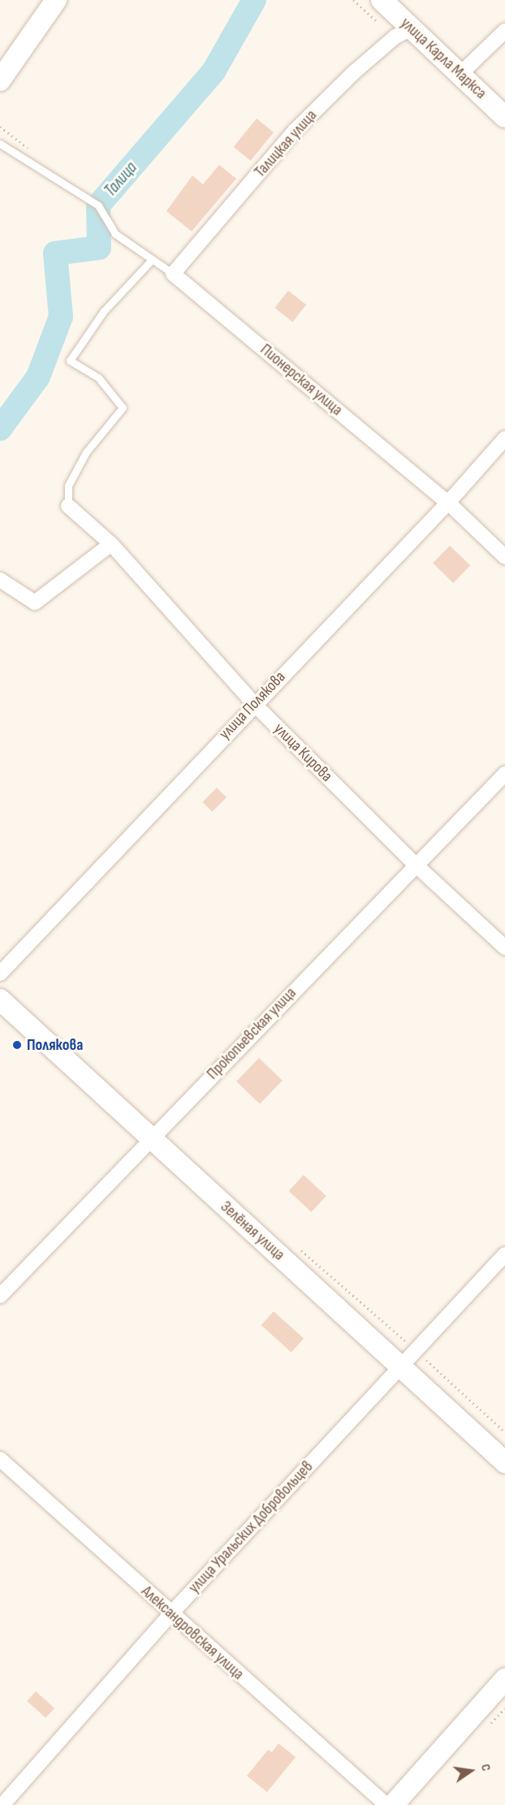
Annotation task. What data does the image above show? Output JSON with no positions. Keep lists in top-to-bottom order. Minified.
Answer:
{"streets":{"main road":["улица Карла Маркса","Зелёная улица"],"street":["Талицкая улица","Пионерская улица","улица Полякова","улица Кирова","Прокопьевская улица","улица Уральских Добровольцев","Александровская улица"]},"crossings":[["улица Карла Маркса","Талицкая улица"],["Талицкая улица","Пионерская улица"],["Пионерская улица","улица Полякова"],["улица Полякова","улица Кирова"],["улица Кирова","Прокопьевская улица"],["Прокопьевская улица","Зелёная улица"],["Зелёная улица","улица Уральских Добровольцев"],["улица Уральских Добровольцев","Александровская улица"]],"water":["Талица"],"places":["Полякова"],"north":"right"}
